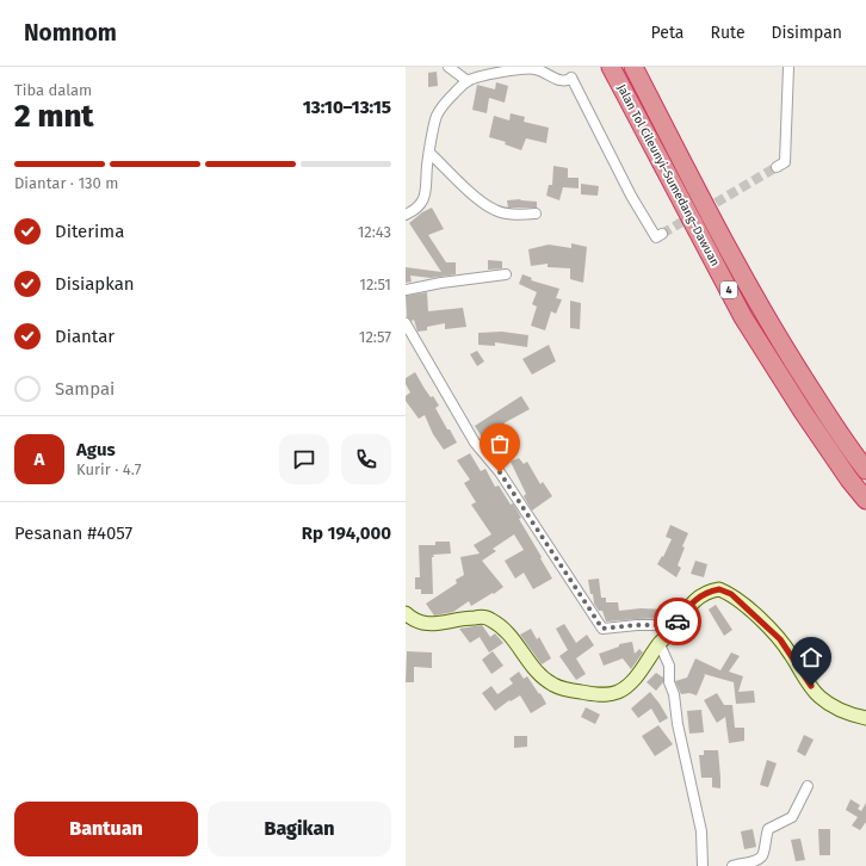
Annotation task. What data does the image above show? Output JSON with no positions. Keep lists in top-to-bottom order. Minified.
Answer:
{"streets":{"highway":["Jalan Tol Cileunyi–Sumedang–Dawuan","4"]},"page":{"header":"Nomnom","nav":["Peta","Rute","Disimpan"],"heading":["2 mnt","Tiba dalam","13:10–13:15"],"panel":["Agus","Kurir · 4.7","Pesanan #4057","Rp 194,000"],"bar":"Diantar · 130 m","list":[["Diterima","12:43"],["Disiapkan","12:51"],["Diantar","12:57"],"Sampai"],"round":"A","buttons":["Bantuan","Bagikan"]}}
